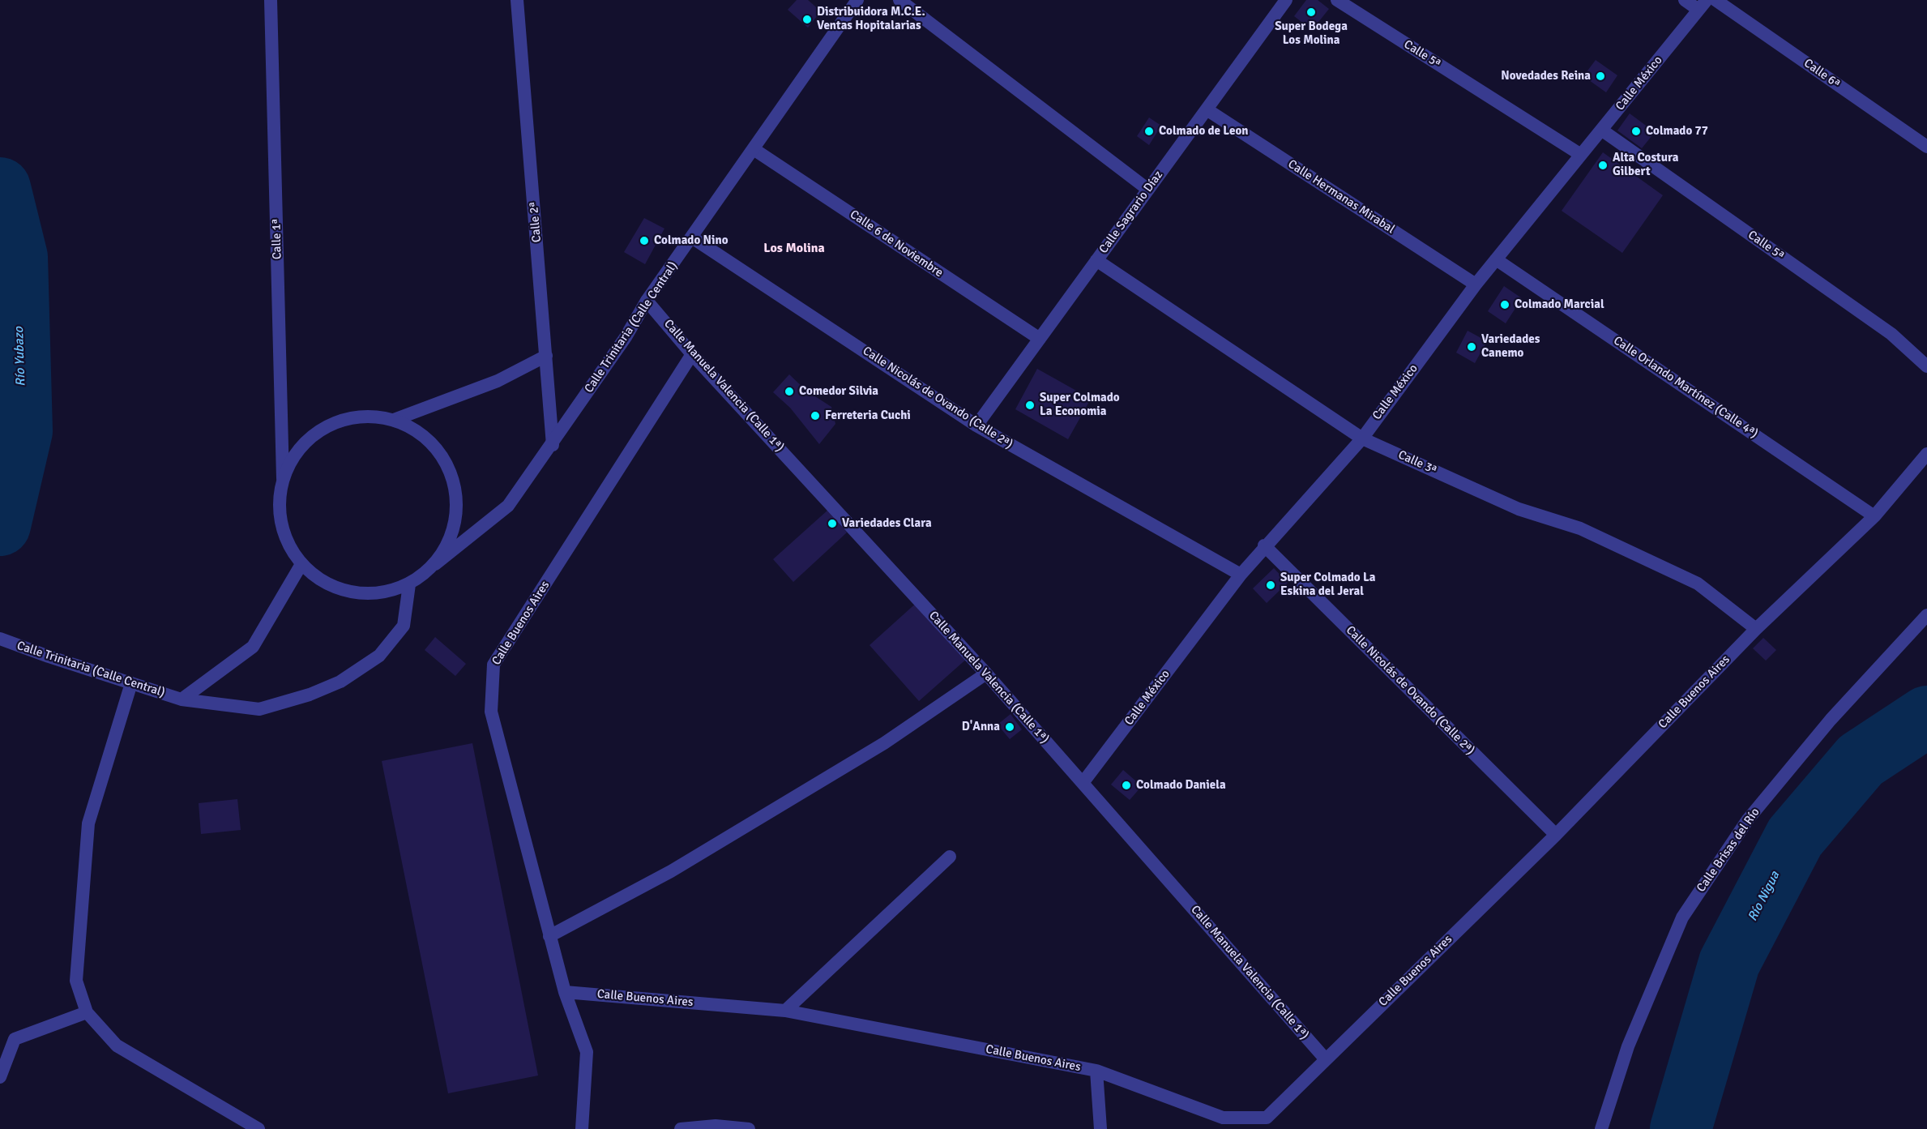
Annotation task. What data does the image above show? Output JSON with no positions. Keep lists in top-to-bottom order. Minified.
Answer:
{"streets":{"street":["Calle 5ª","Calle 6ª","Calle México","Calle Hermanas Mirabal","Calle Sagrario Díaz","Calle 2ª","Calle 1ª","Calle 6 de Noviembre","Calle Trinitaria (Calle Central)","Calle Manuela Valencia (Calle 1ª)","Calle Orlando Martínez (Calle 4ª)","Calle Nicolás de Ovando (Calle 2ª)","Calle 3ª","Calle Buenos Aires","Calle Brisas del Río"]},"crossings":[["Calle 5ª","Calle México"],["Calle México","Calle Hermanas Mirabal"],["Calle México","Calle Manuela Valencia (Calle 1ª)"],["Calle México","Calle Orlando Martínez (Calle 4ª)"],["Calle México","Calle Nicolás de Ovando (Calle 2ª)"],["Calle México","Calle 3ª"],["Calle Hermanas Mirabal","Calle Sagrario Díaz"],["Calle Sagrario Díaz","Calle 6 de Noviembre"],["Calle Sagrario Díaz","Calle Nicolás de Ovando (Calle 2ª)"],["Calle Sagrario Díaz","Calle 3ª"],["Calle 2ª","Calle Trinitaria (Calle Central)"],["Calle 6 de Noviembre","Calle Trinitaria (Calle Central)"],["Calle Trinitaria (Calle Central)","Calle Manuela Valencia (Calle 1ª)"],["Calle Trinitaria (Calle Central)","Calle Nicolás de Ovando (Calle 2ª)"],["Calle Manuela Valencia (Calle 1ª)","Calle Buenos Aires"],["Calle Orlando Martínez (Calle 4ª)","Calle Buenos Aires"],["Calle Nicolás de Ovando (Calle 2ª)","Calle Buenos Aires"],["Calle 3ª","Calle Buenos Aires"]],"districts":["Los Molina"],"water":["Río Yubazo","Río Nigua"],"places":["Super Bodega Los Molina","Distribuidora M.C.E. Ventas Hopitalarias","Novedades Reina","Colmado de Leon","Colmado 77","Alta Costura Gilbert","Colmado Nino","Colmado Marcial","Variedades Canemo","Comedor Silvia","Super Colmado La Economia","Ferreteria Cuchi","Variedades Clara","Super Colmado La Eskina del Jeral","D'Anna","Colmado Daniela"]}
